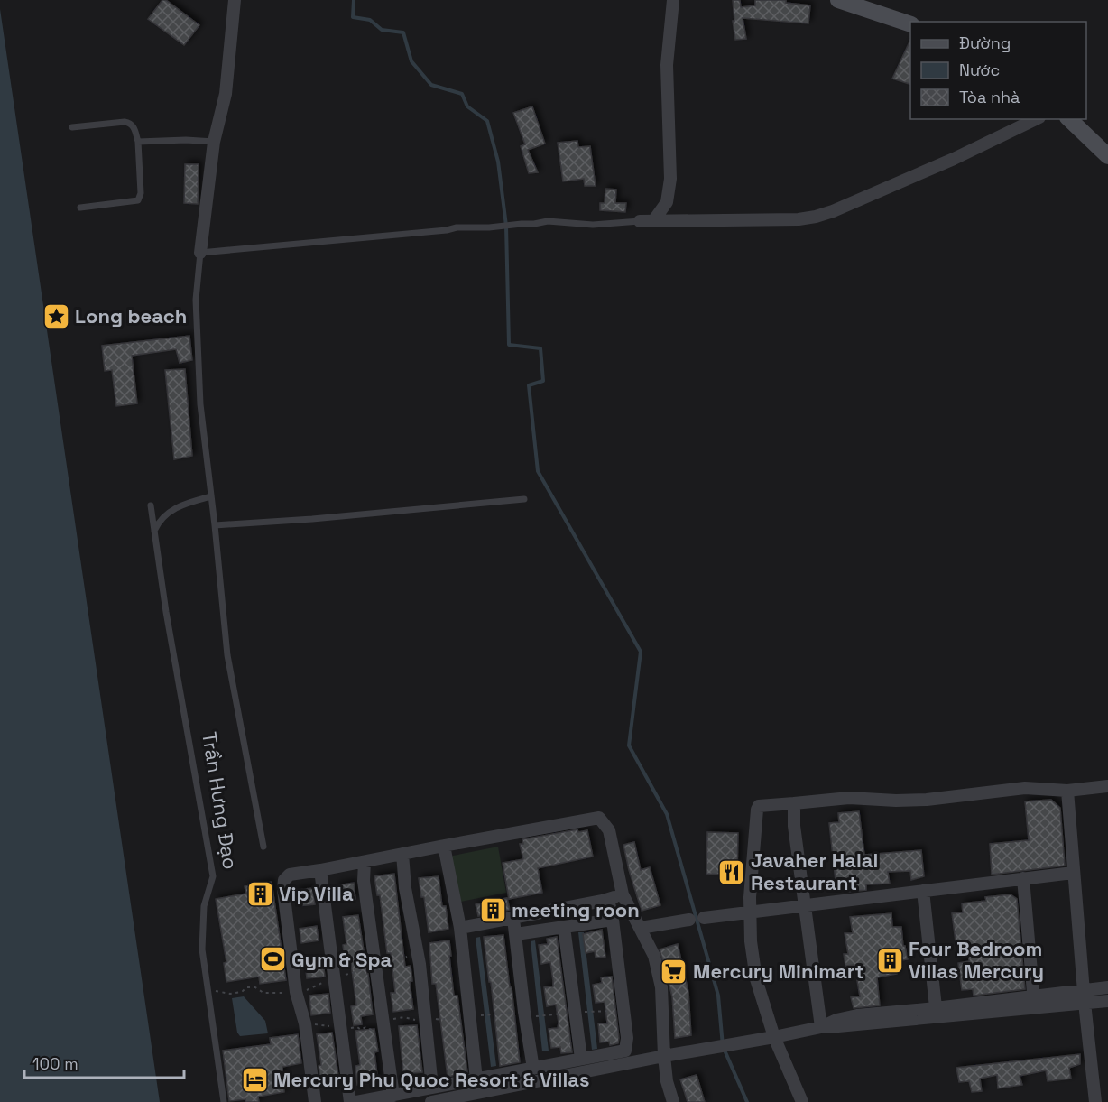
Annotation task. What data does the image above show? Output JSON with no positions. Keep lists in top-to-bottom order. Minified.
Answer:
{"streets":{"lane":["Trần Hưng Đạo"]},"places":{"place":["Long beach"],"restaurant":["Javaher Halal Restaurant"],"building":["Vip Villa","meeting roon","Four Bedroom Villas Mercury"],"sports":["Gym & Spa"],"supermarket":["Mercury Minimart"],"hotel":["Mercury Phu Quoc Resort & Villas"]},"legend":["Đường","Nước","Tòa nhà"],"scale_bar":"100 m"}
